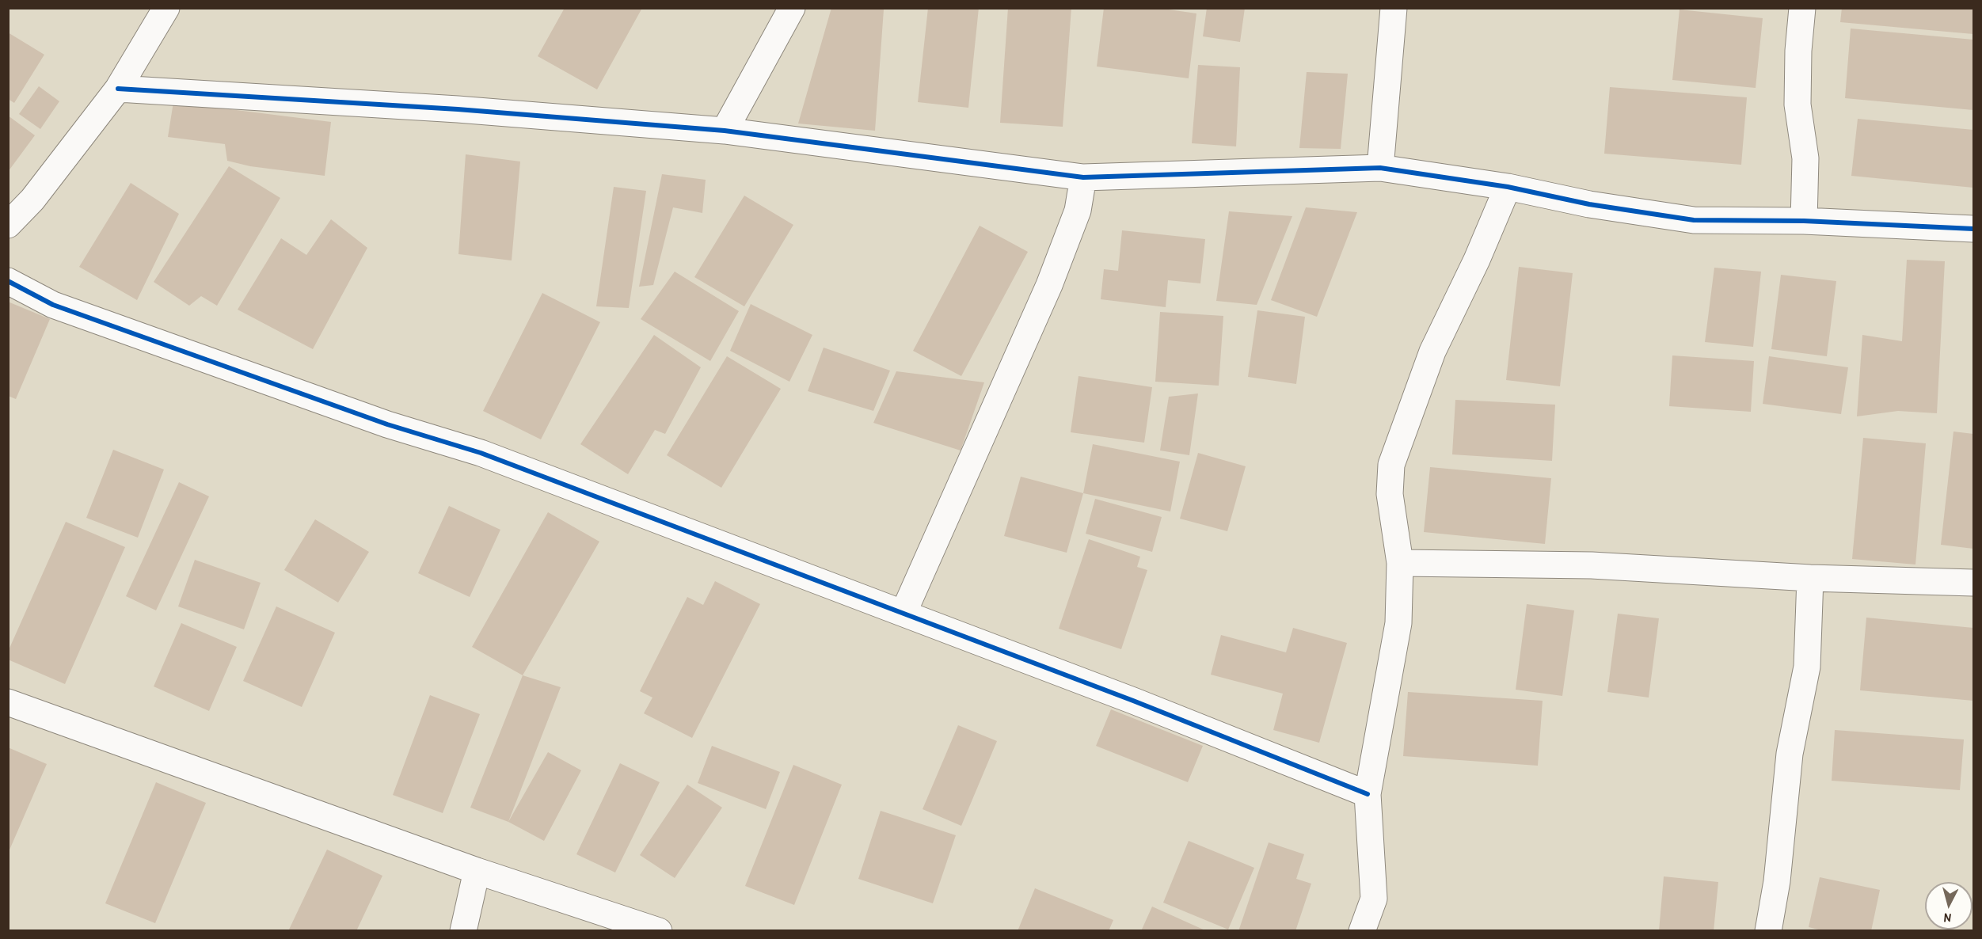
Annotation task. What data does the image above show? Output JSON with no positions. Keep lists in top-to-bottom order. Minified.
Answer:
{"north":"bottom"}
